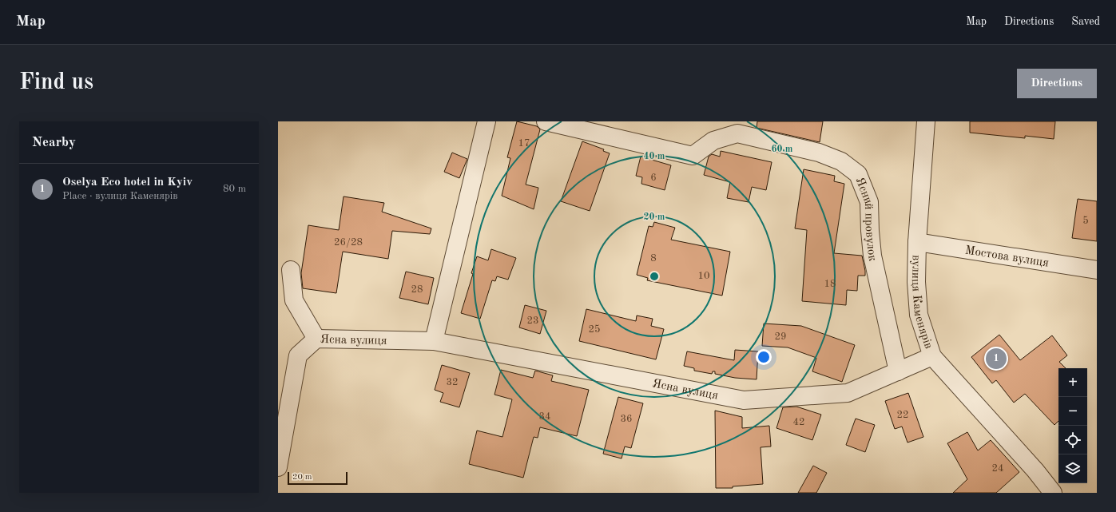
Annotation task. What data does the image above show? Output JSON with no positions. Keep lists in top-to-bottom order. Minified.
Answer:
{"streets":{"street":["Ясний провулок","Мостова вулиця","вулиця Каменярів","Ясна вулиця"]},"crossings":[["Ясний провулок","Ясна вулиця"],["Мостова вулиця","вулиця Каменярів"],["вулиця Каменярів","Ясна вулиця"]],"house_numbers":["17","6","5","26/28","8","10","18","28","23","25","29","32","22","34","36","42","24"],"scale_bar":"20 m","page":{"header":"Map","nav":["Map","Directions","Saved"],"buttons":"Directions","title":"Find us","heading":"Nearby","list":[{"mark":"1","name":"Oselya Eco hotel in Kyiv","note":"Place · вулиця Каменярів","value":"80 m"}],"pins":"1","map_buttons":["+","−"],"scale":"20 m"},"rings":["60 m","40 m","20 m"]}
